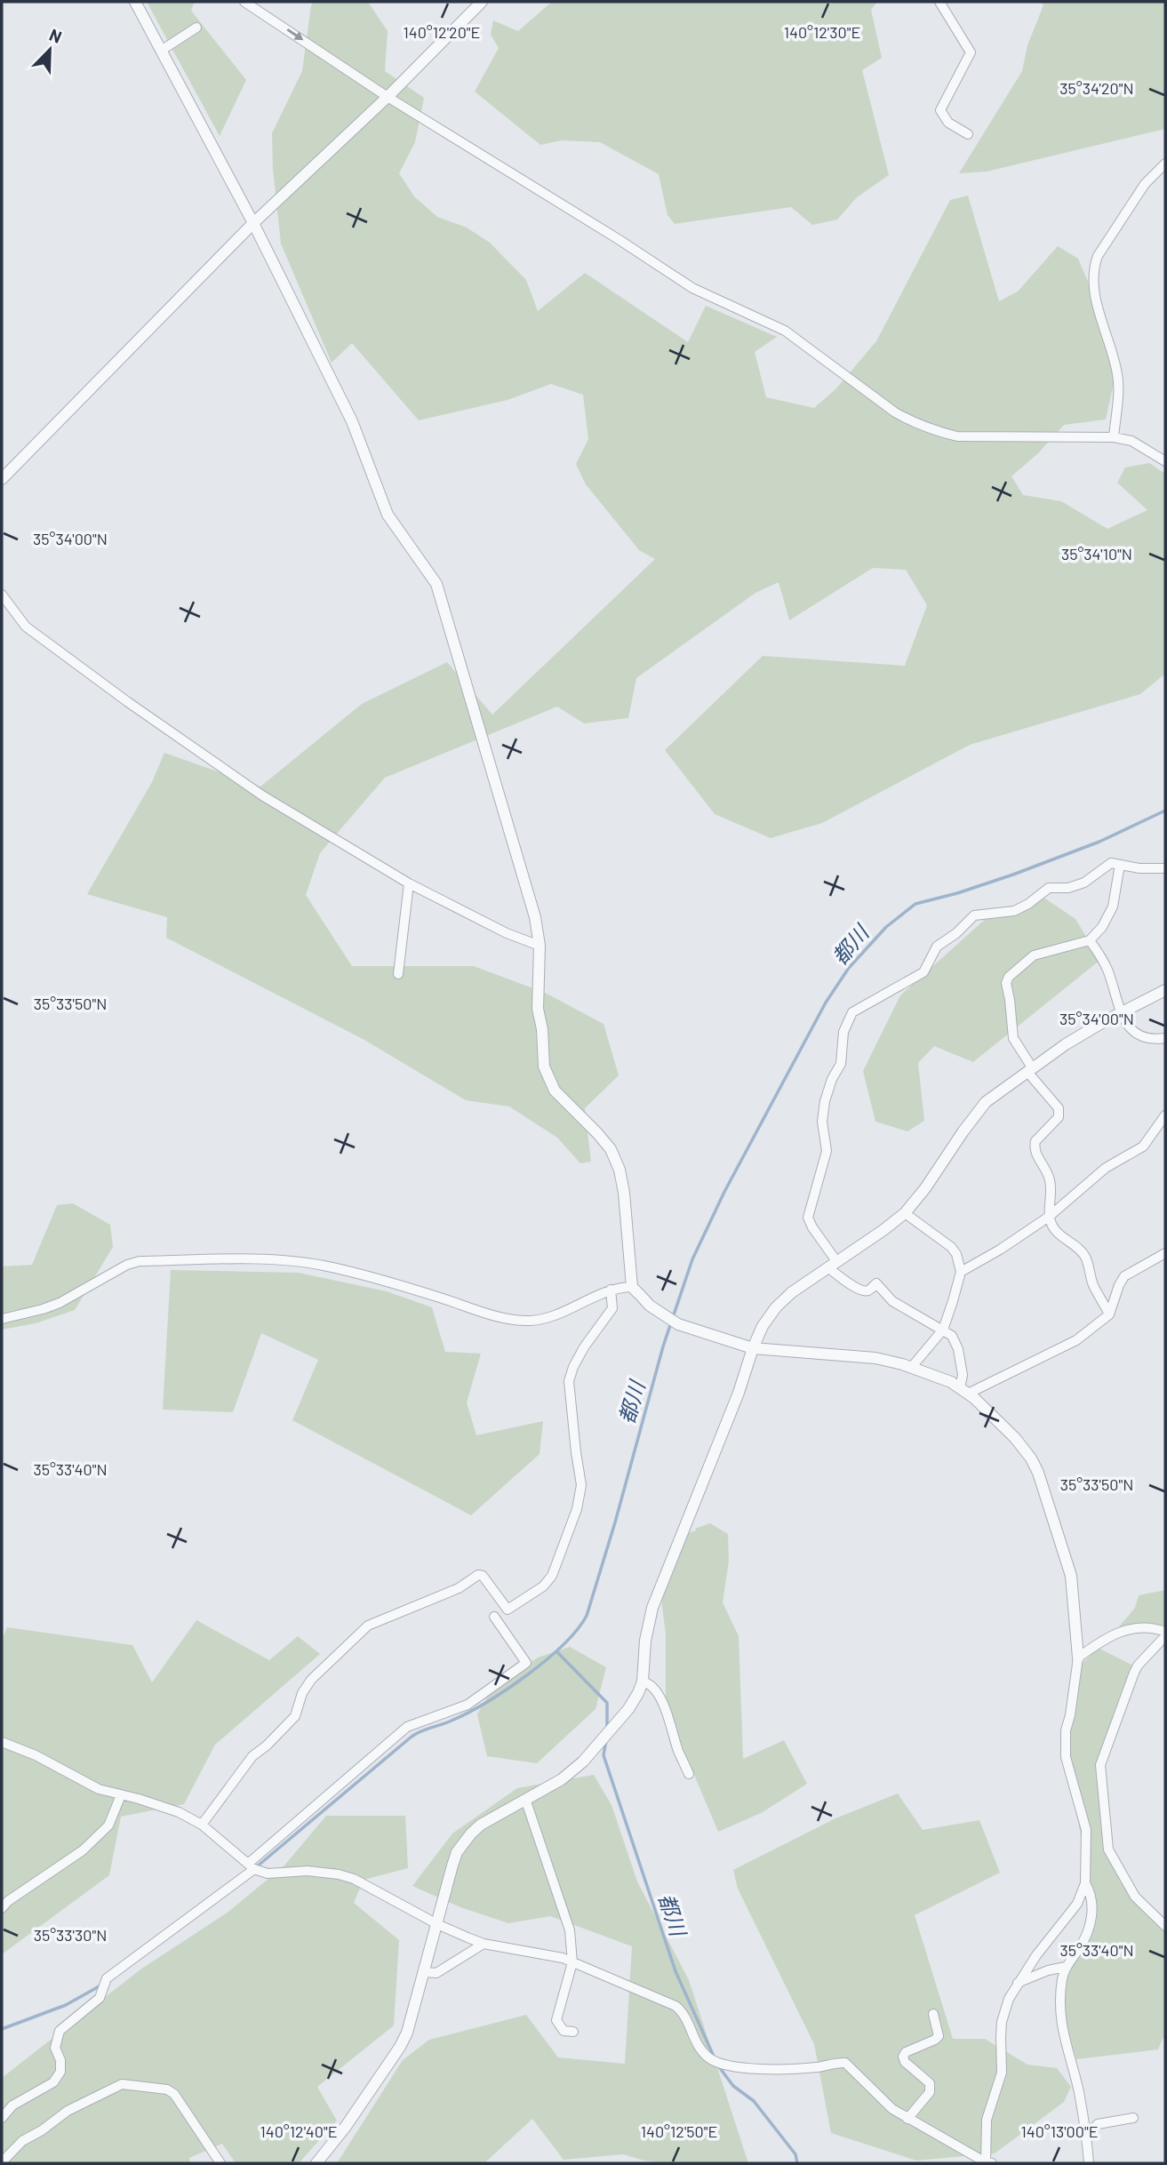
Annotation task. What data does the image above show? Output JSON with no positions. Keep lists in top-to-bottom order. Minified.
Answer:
{"water":["都川"],"north":"top right","coordinates":["140°12'20\"E","140°12'30\"E","35°34'20\"N","35°34'00\"N","35°34'10\"N","35°33'50\"N","35°33'40\"N","35°33'30\"N","140°12'40\"E","140°12'50\"E","140°13'00\"E"]}
